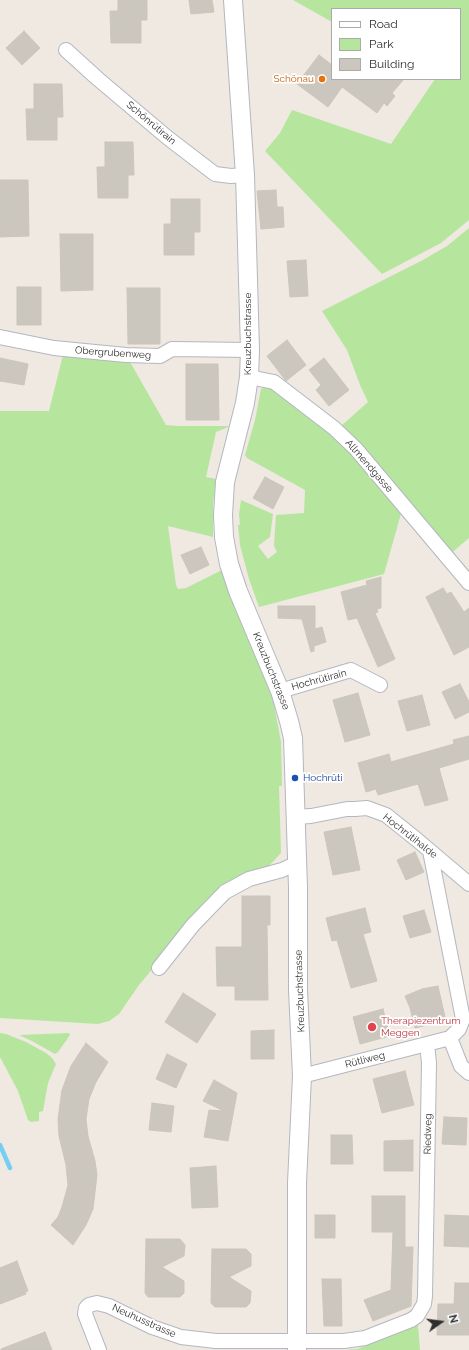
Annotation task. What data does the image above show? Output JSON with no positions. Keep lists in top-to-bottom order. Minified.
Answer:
{"streets":{"street":["Schönrütirain","Kreuzbuchstrasse","Obergrubenweg","Allmendgasse","Hochrütirain","Hochrütihalde","Rütliweg","Riedweg","Neuhusstrasse"]},"crossings":[["Schönrütirain","Kreuzbuchstrasse"],["Kreuzbuchstrasse","Obergrubenweg"],["Kreuzbuchstrasse","Allmendgasse"],["Kreuzbuchstrasse","Hochrütirain"],["Kreuzbuchstrasse","Hochrütihalde"],["Kreuzbuchstrasse","Rütliweg"],["Kreuzbuchstrasse","Riedweg"],["Kreuzbuchstrasse","Neuhusstrasse"],["Rütliweg","Riedweg"],["Riedweg","Neuhusstrasse"]],"places":["Schönau","Hochrüti","Therapiezentrum Meggen"],"legend":["Road","Park","Building"],"north":"right"}
